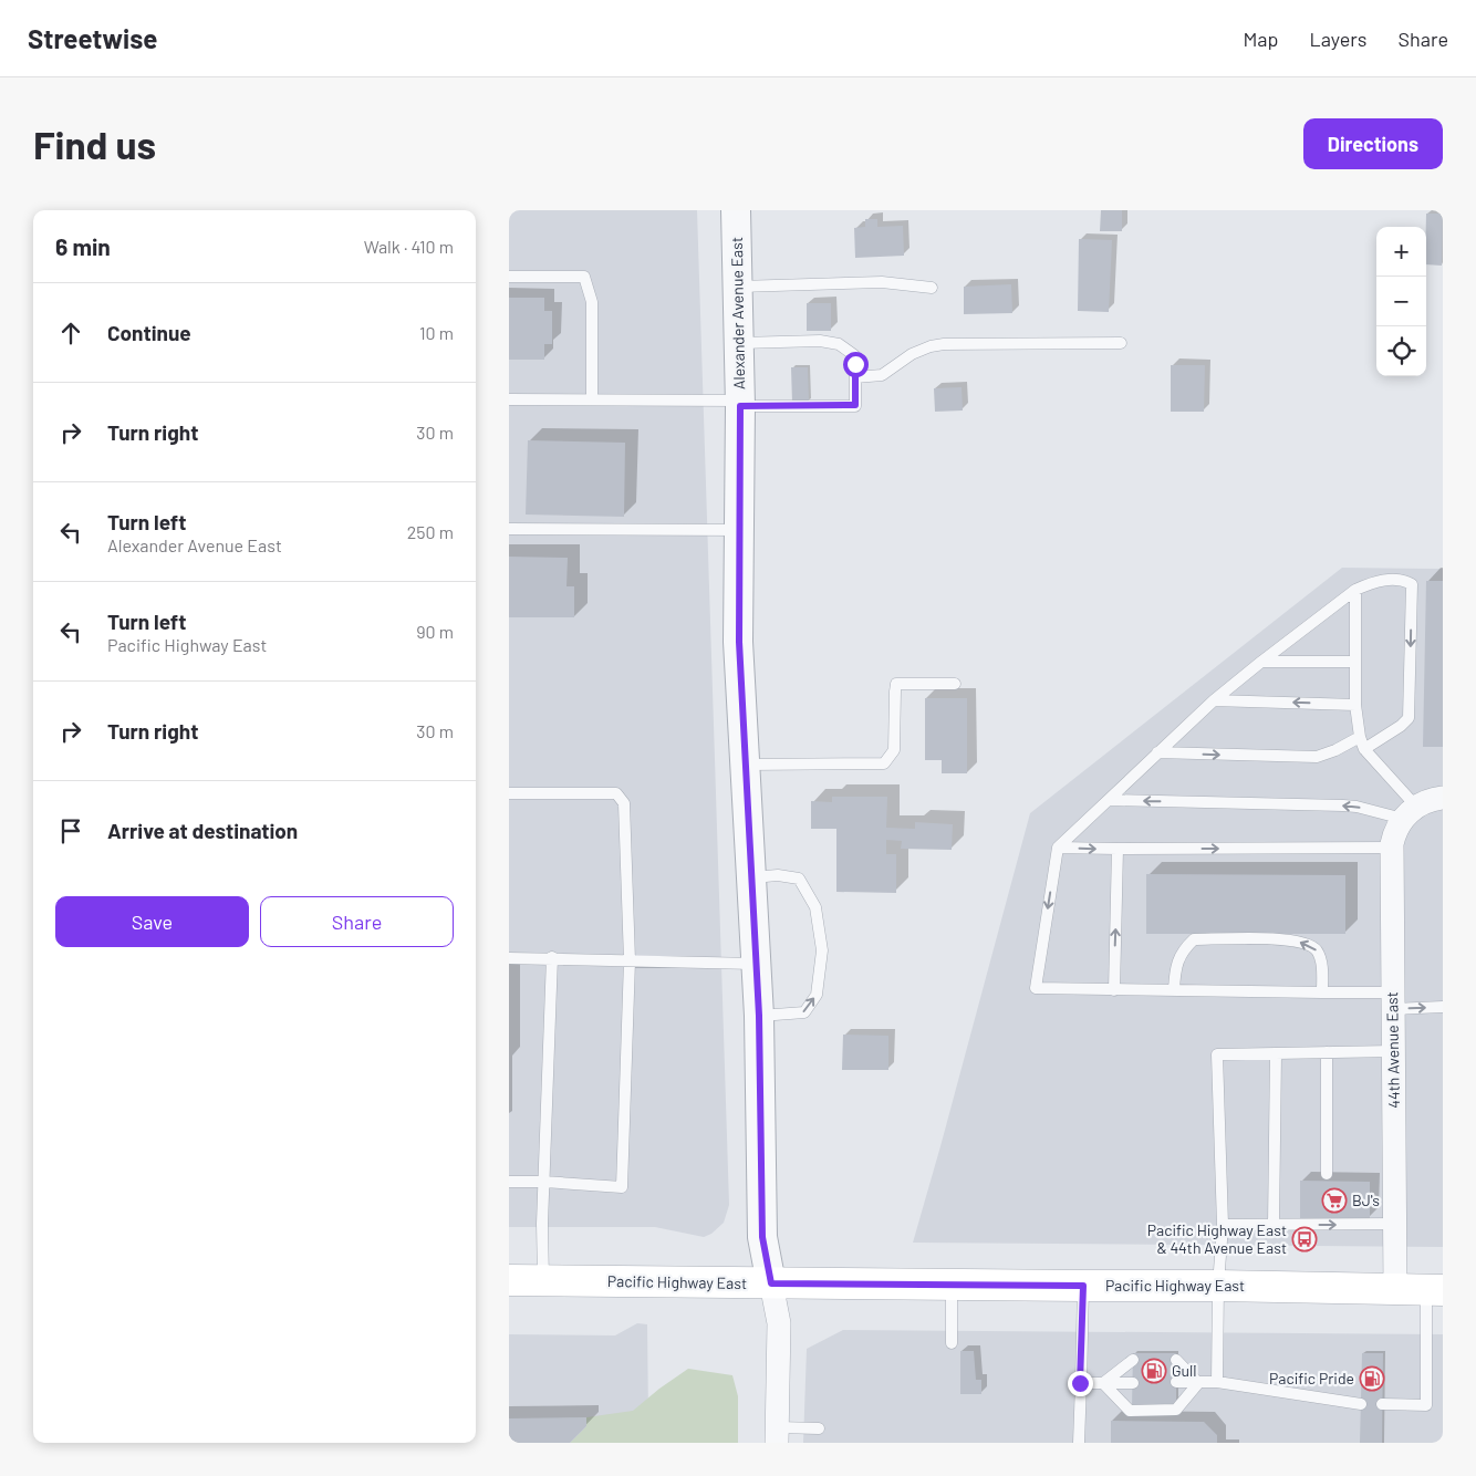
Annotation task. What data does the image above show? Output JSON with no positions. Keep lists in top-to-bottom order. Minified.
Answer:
{"streets":{"main road":["Pacific Highway East"],"street":["Alexander Avenue East","44th Avenue East"]},"crossings":[["Alexander Avenue East","Pacific Highway East"],["44th Avenue East","Pacific Highway East"]],"places":{"supermarket":["BJ's"],"bus stop":["Pacific Highway East & 44th Avenue East"],"fuel station":["Gull","Pacific Pride"]},"page":{"header":"Streetwise","nav":["Map","Layers","Share"],"buttons":["Directions",["Save","Share"]],"title":"Find us","heading":["6 min","Walk · 410 m"],"map_buttons":["+","−"],"list":[["Continue","10 m"],["Turn right","30 m"],["Turn left","Alexander Avenue East","250 m"],["Turn left","Pacific Highway East","90 m"],["Turn right","30 m"],"Arrive at destination"]}}
